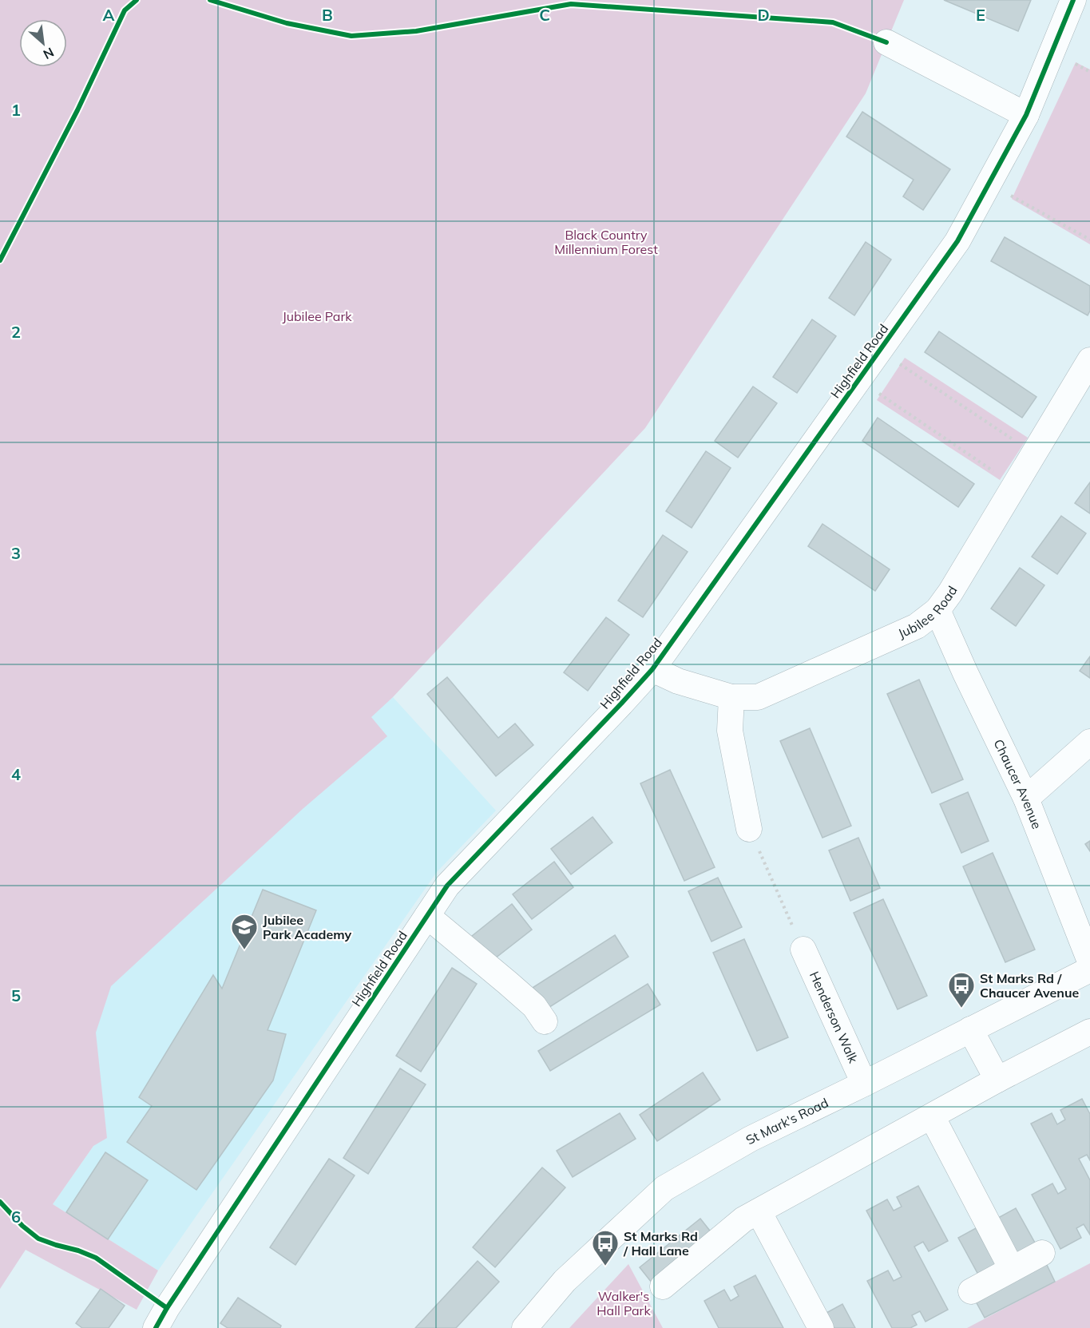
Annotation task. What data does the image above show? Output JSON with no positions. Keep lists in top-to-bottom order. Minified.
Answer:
{"streets":{"street":["Highfield Road","Jubilee Road","Chaucer Avenue","Henderson Walk","St Mark's Road"]},"crossings":[["Highfield Road","Jubilee Road"],["Jubilee Road","Chaucer Avenue"],["Henderson Walk","St Mark's Road"]],"parks":["Black Country Millennium Forest","Jubilee Park","Walker's Hall Park"],"places":{"school or university":["Jubilee Park Academy"],"bus stop":["St Marks Rd / Chaucer Avenue","St Marks Rd / Hall Lane"]},"north":"bottom right","grid":{"columns":["A","B","C","D","E"],"rows":["1","2","3","4","5","6"]}}
